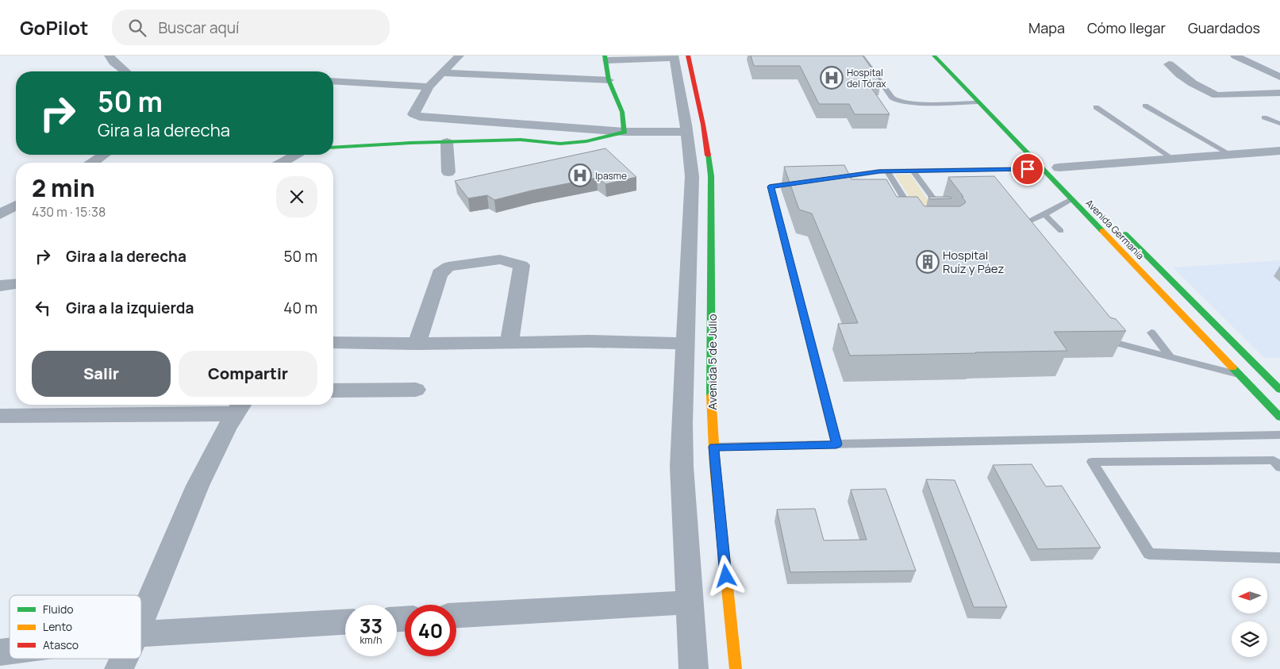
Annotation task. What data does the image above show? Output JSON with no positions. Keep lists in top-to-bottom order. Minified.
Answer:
{"streets":{"street":["Avenida Germania","Avenida 5 de Julio"]},"places":{"hospital":["Hospital del Tórax","Ipasme"],"building":["Hospital Ruíz y Páez"]},"legend":["Fluido","Lento","Atasco"],"north":"left","page":{"header":"GoPilot","search":"Buscar aquí","nav":["Mapa","Cómo llegar","Guardados"],"turn":["50 m","Gira a la derecha"],"heading":["2 min","430 m · 15:38"],"list":[{"name":"Gira a la derecha","value":"50 m"},{"name":"Gira a la izquierda","value":"40 m"}],"buttons":["Salir","Compartir"],"speed":"33 km/h","limit":"40"}}
